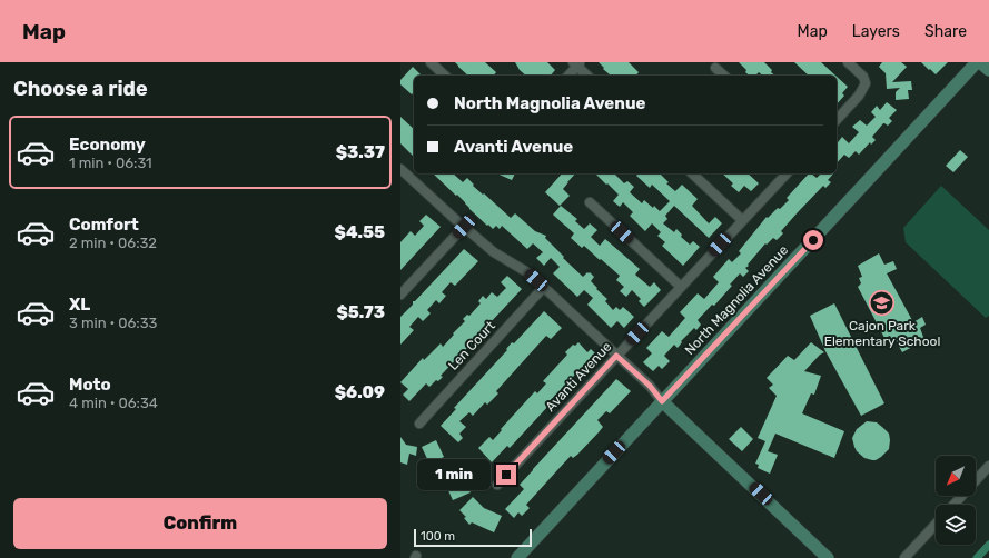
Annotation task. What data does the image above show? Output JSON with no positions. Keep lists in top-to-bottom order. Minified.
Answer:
{"streets":{"main road":["North Magnolia Avenue"],"street":["Len Court","Avanti Avenue"]},"places":{"school or university":["Cajon Park Elementary School"]},"scale_bar":"100 m","north":"bottom left","page":{"header":"Map","nav":["Map","Layers","Share"],"heading":"Choose a ride","banner":["North Magnolia Avenue","Avanti Avenue"],"list":[{"name":"Economy","note":"1 min · 06:31","value":"$3.37"},{"name":"Comfort","note":"2 min · 06:32","value":"$4.55"},{"name":"XL","note":"3 min · 06:33","value":"$5.73"},{"name":"Moto","note":"4 min · 06:34","value":"$6.09"}],"bubble":"1 min","buttons":"Confirm","scale":"100 m"}}
